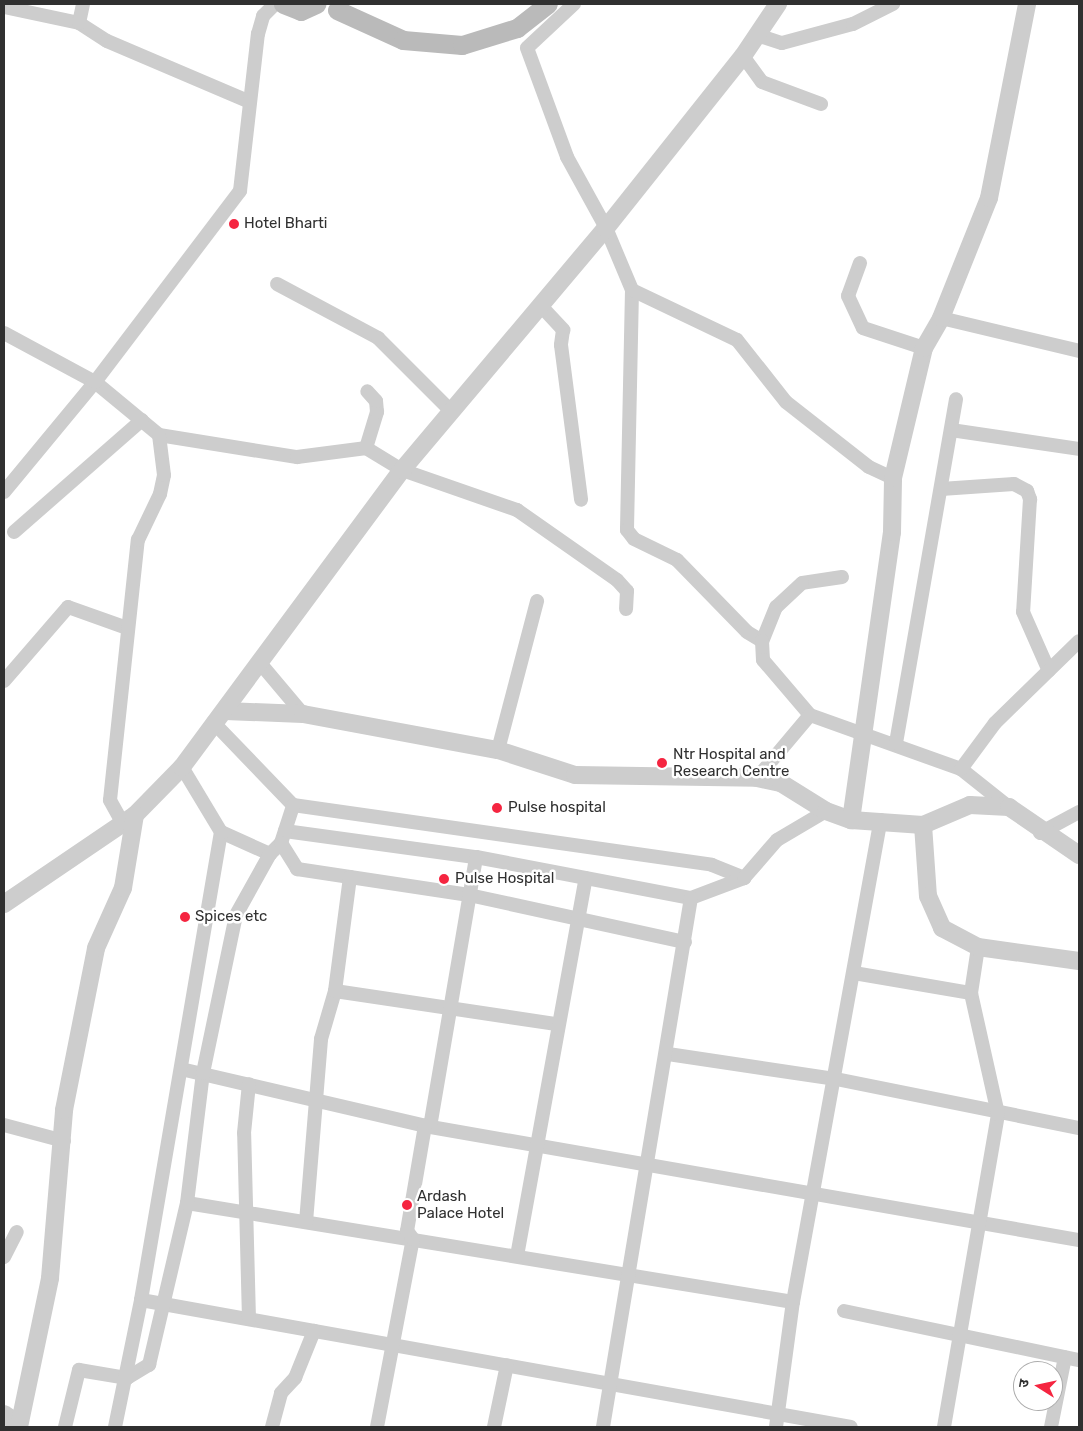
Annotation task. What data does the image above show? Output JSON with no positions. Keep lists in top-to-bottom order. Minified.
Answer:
{"places":["Hotel Bharti","Ntr Hospital and Research Centre","Pulse hospital","Pulse Hospital","Spices etc","Ardash Palace Hotel"],"north":"left"}
